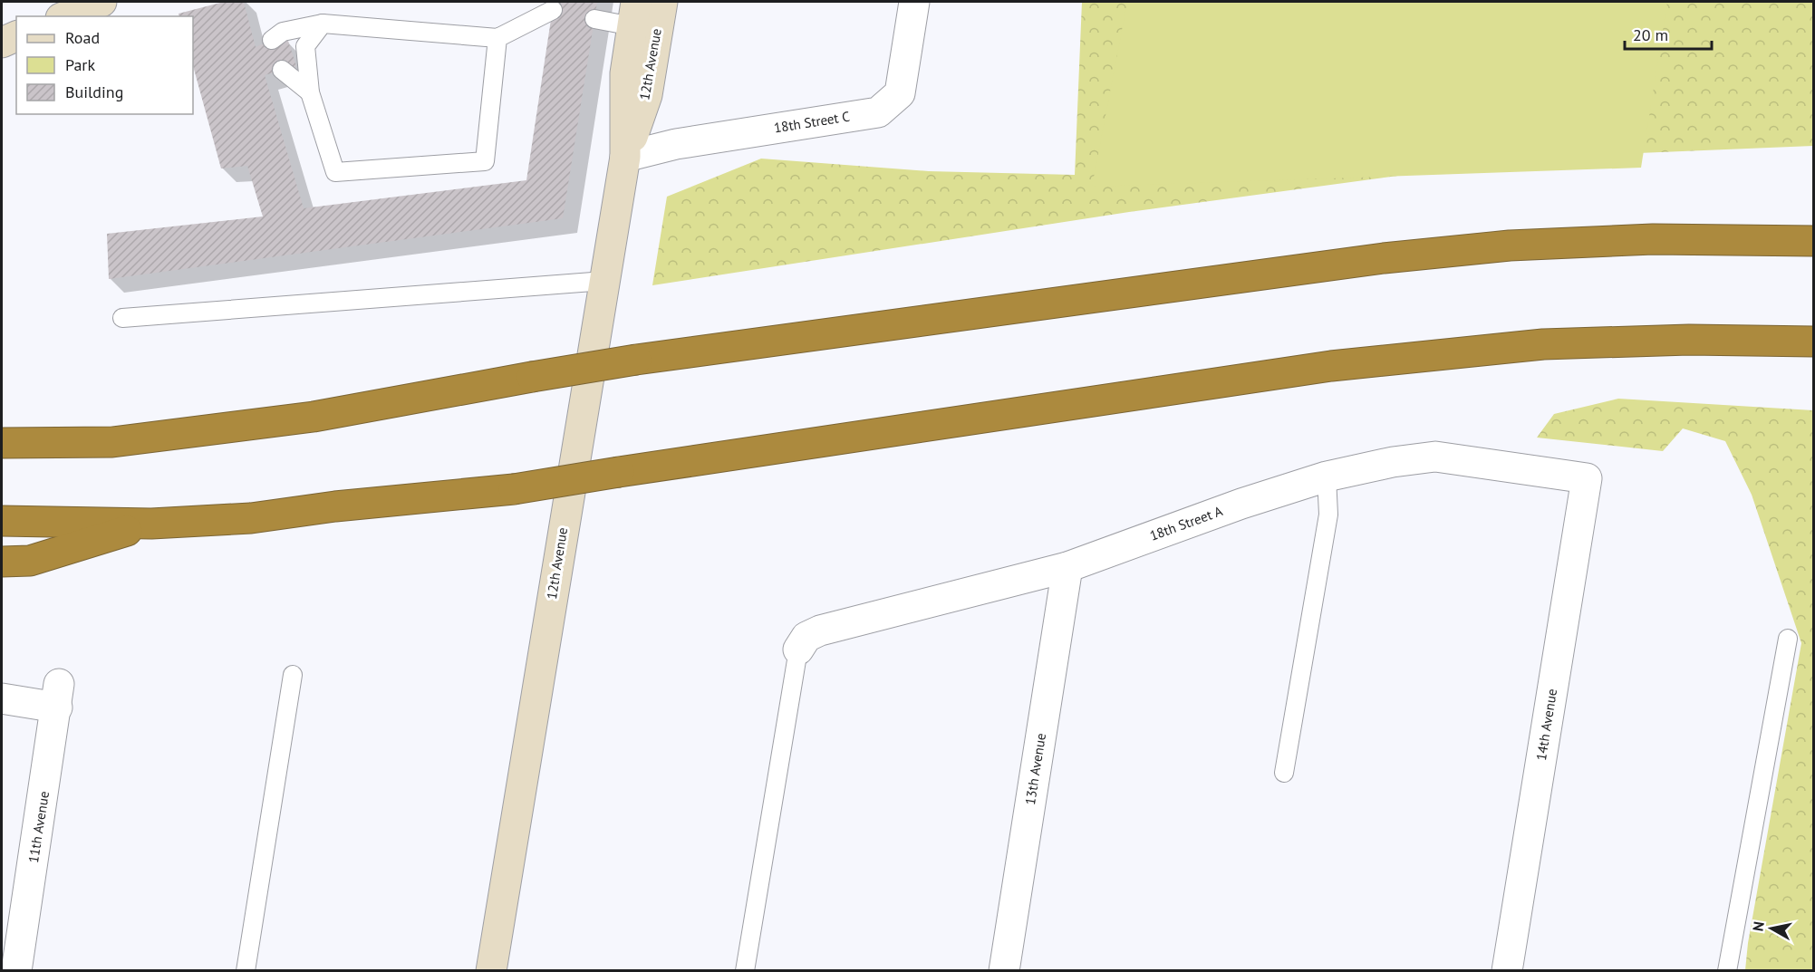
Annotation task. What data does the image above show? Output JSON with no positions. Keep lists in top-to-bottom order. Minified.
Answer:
{"streets":{"street":["12th Avenue","18th Street C","18th Street A","14th Avenue","13th Avenue","11th Avenue"]},"crossings":[["12th Avenue","18th Street C"],["18th Street A","14th Avenue"],["18th Street A","13th Avenue"]],"legend":["Road","Park","Building"],"scale_bar":"20 m","north":"left"}
